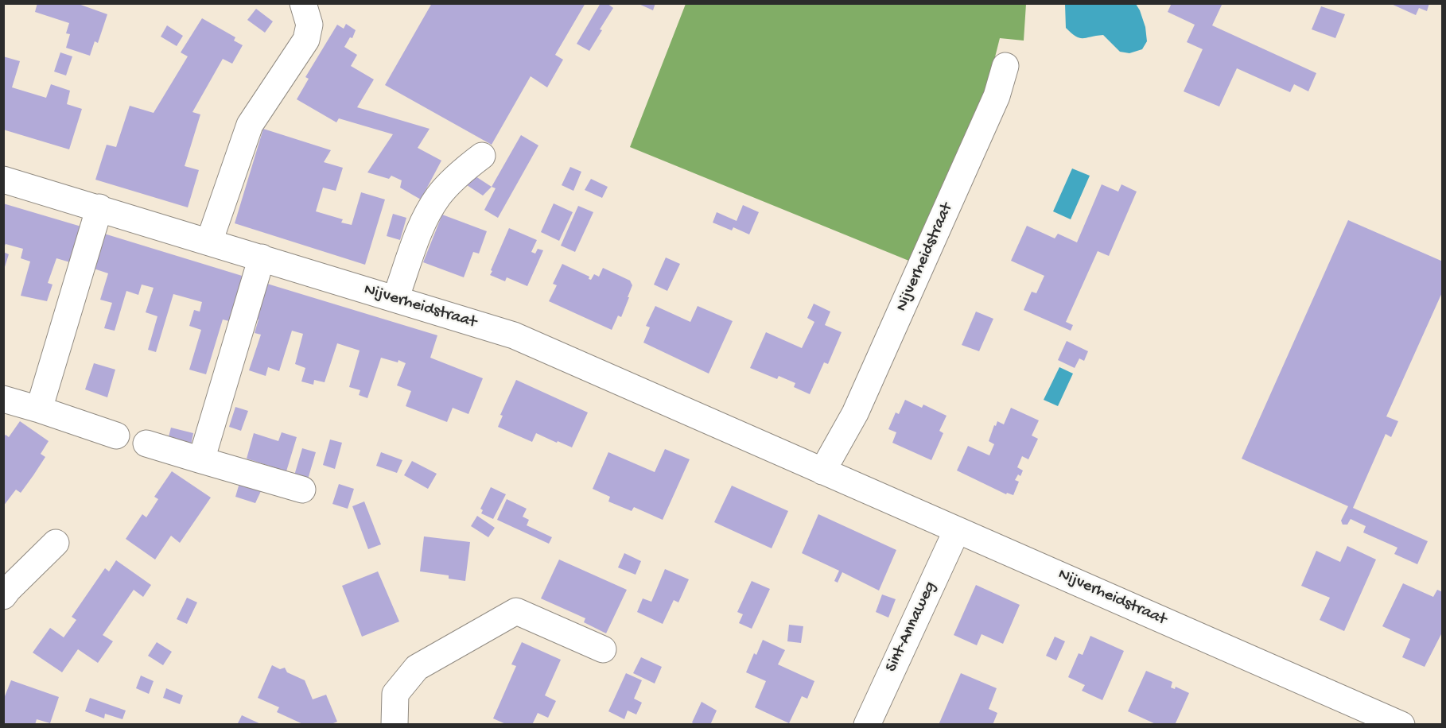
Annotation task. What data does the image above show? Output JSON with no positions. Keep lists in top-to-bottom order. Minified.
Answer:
{"streets":{"street":["Nijverheidstraat","Sint-Annaweg"]},"crossings":[["Nijverheidstraat","Sint-Annaweg"]]}
